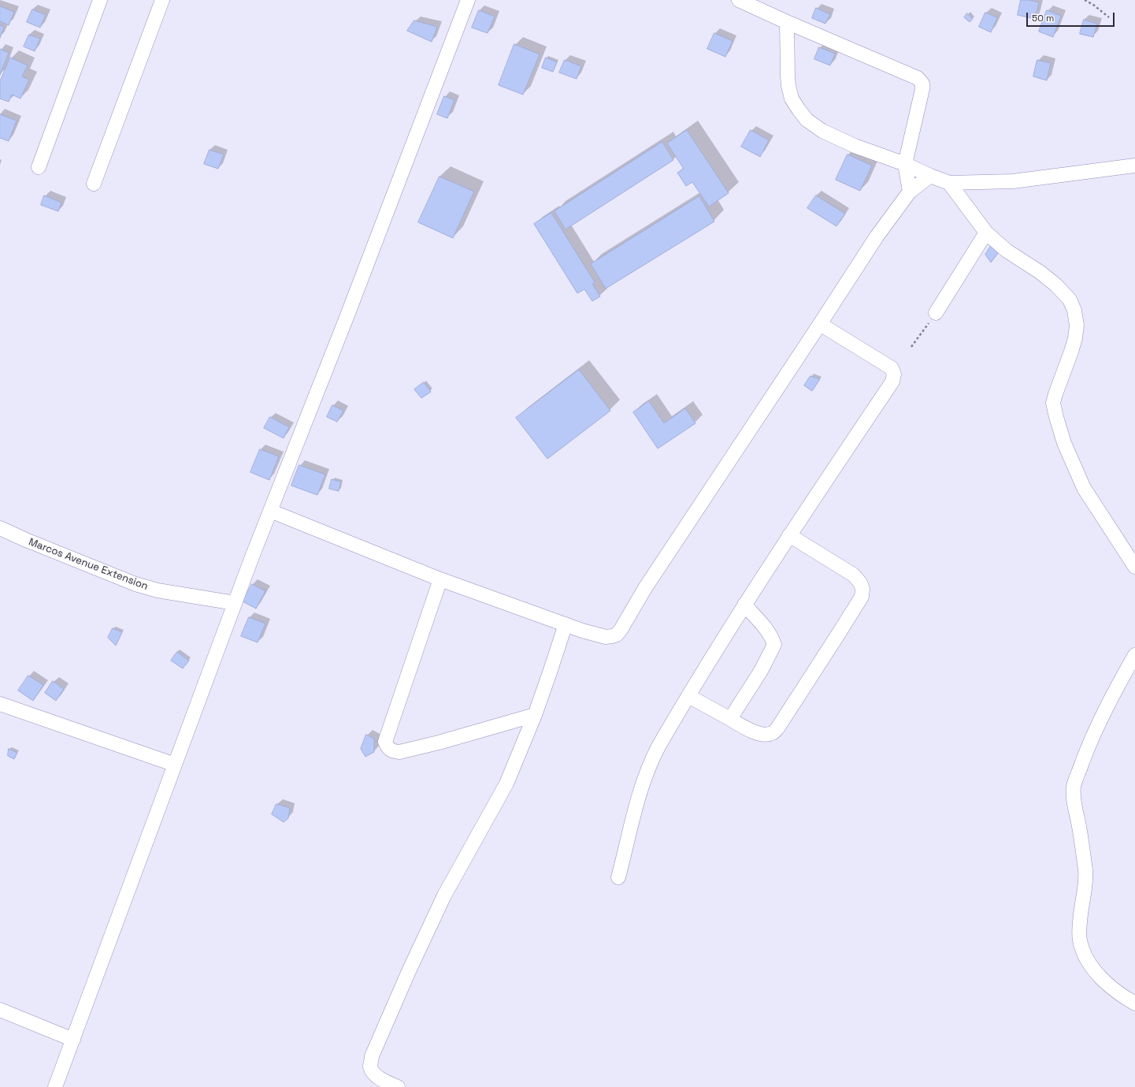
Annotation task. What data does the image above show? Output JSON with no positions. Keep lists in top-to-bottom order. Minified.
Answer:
{"streets":{"street":["Marcos Avenue Extension"]},"scale_bar":"50 m"}
